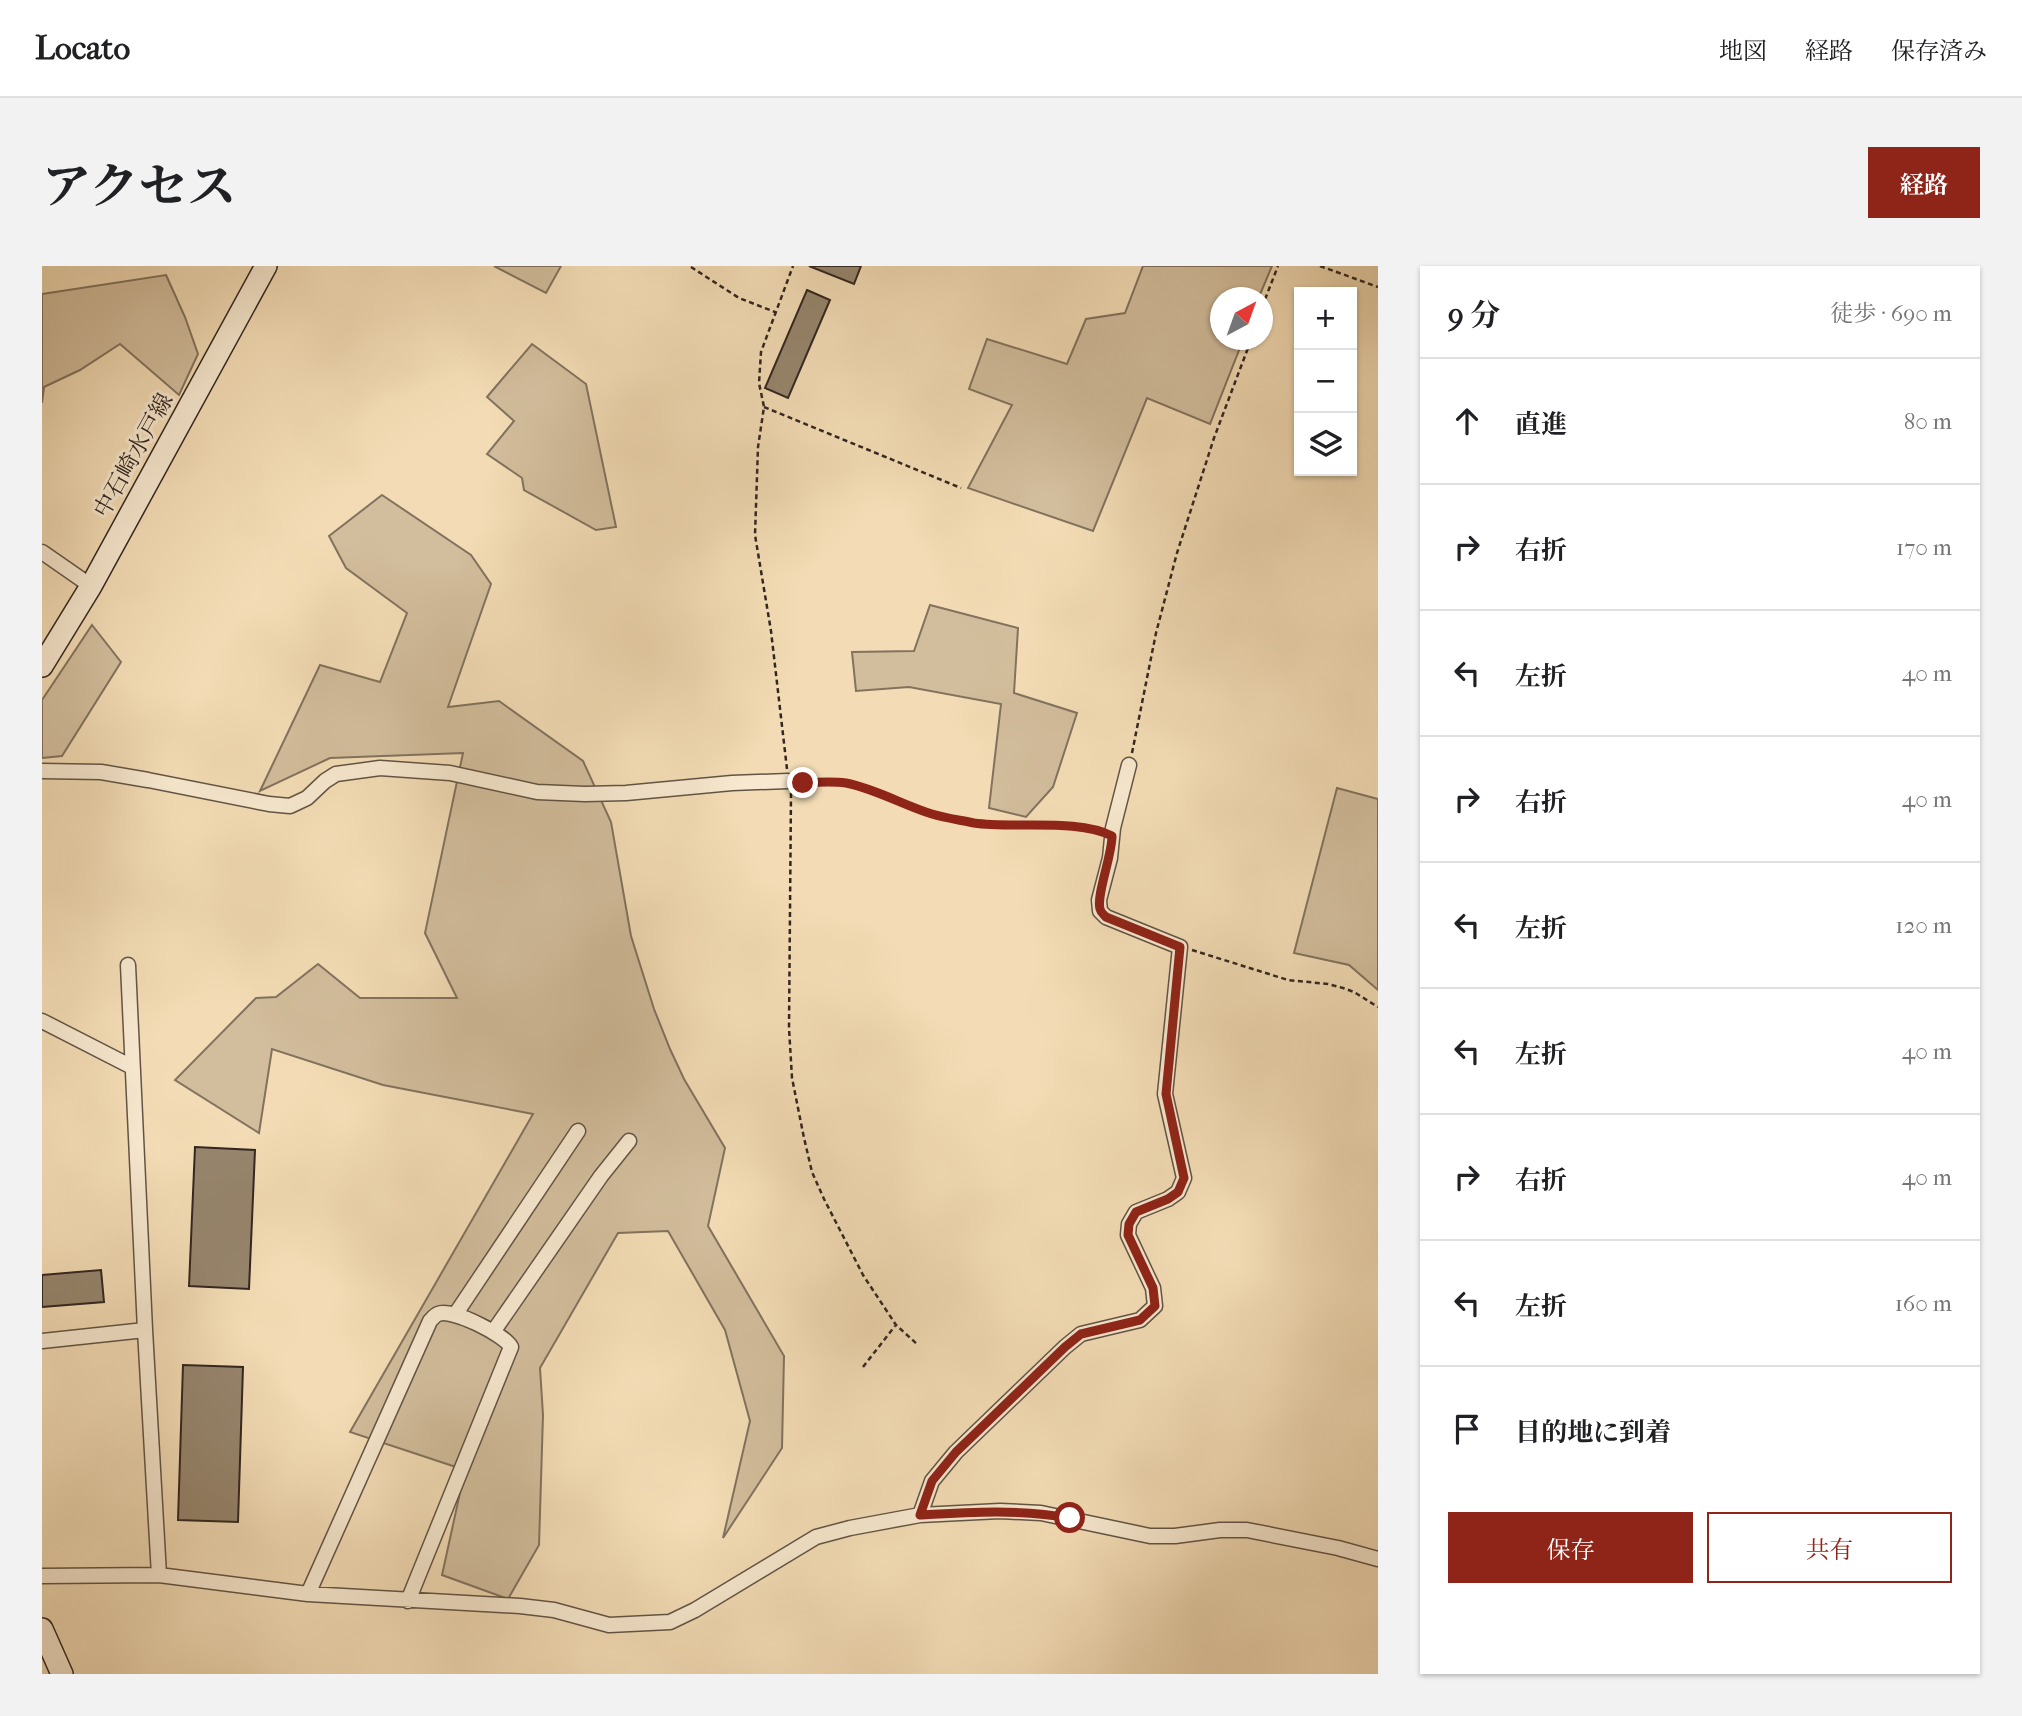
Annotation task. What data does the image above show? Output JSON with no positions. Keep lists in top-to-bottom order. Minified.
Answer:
{"streets":{"main road":["中石崎水戸線"]},"north":"top right","page":{"header":"Locato","nav":["地図","経路","保存済み"],"title":"アクセス","buttons":["経路",["保存","共有"]],"heading":["9 分","徒歩 · 690 m"],"map_buttons":["+","−"],"list":[["直進","80 m"],["右折","170 m"],["左折","40 m"],["右折","40 m"],["左折","120 m"],["左折","40 m"],["右折","40 m"],["左折","160 m"],"目的地に到着"]}}
